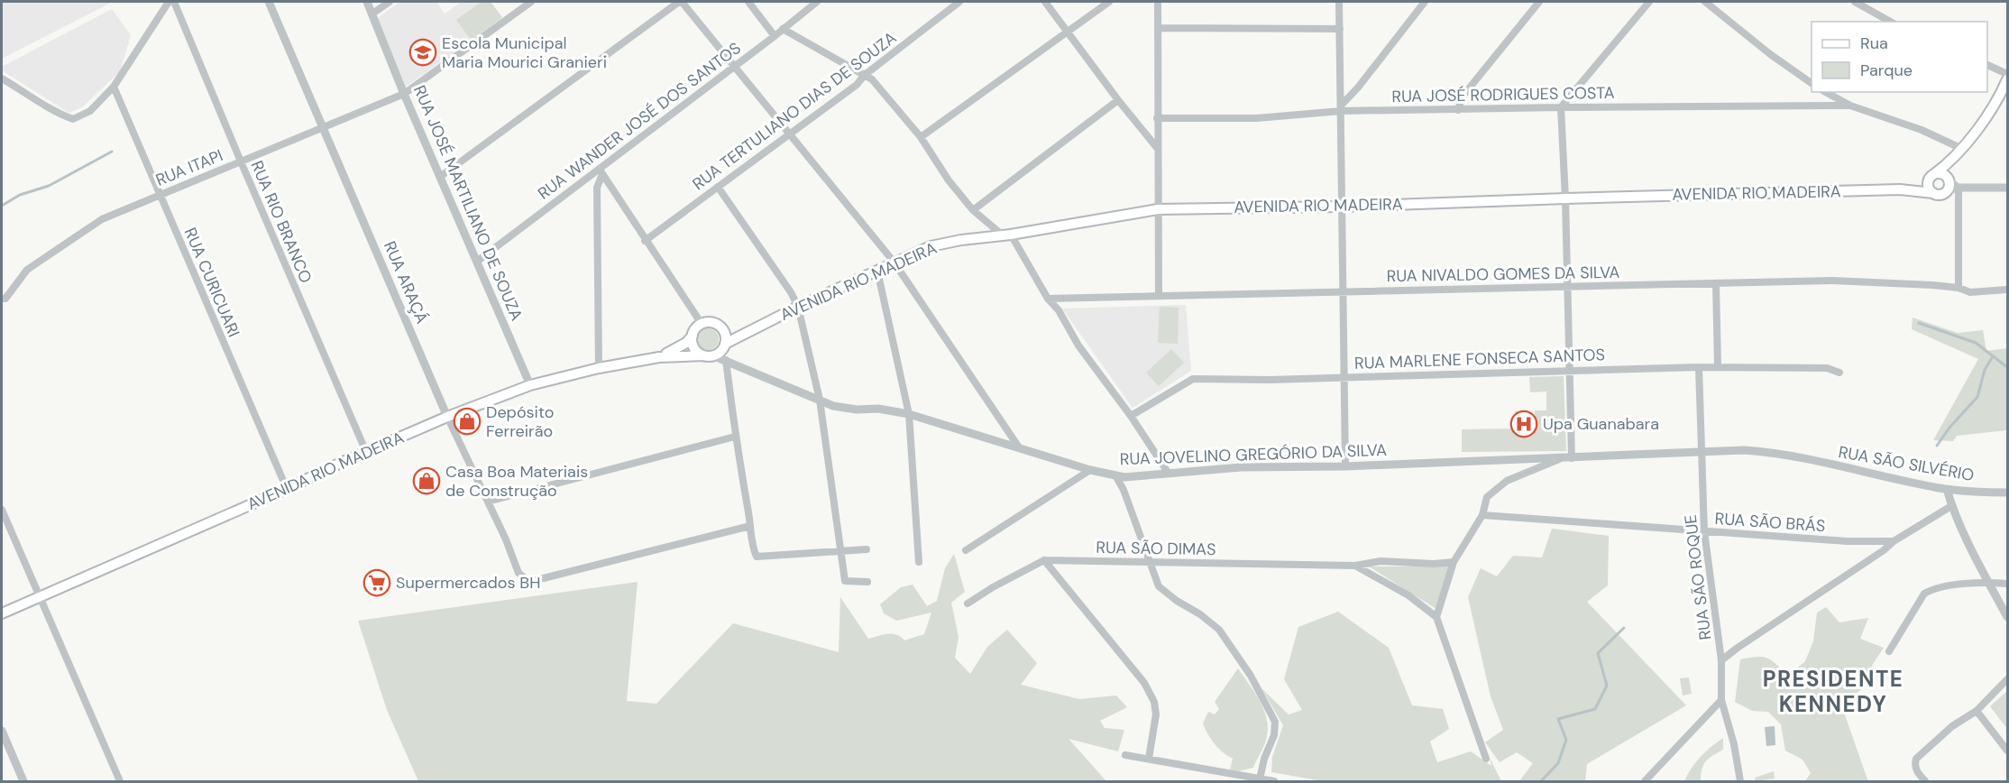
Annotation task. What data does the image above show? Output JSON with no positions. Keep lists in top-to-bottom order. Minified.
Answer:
{"streets":{"main road":["AVENIDA RIO MADEIRA"],"street":["RUA JOSÉ RODRIGUES COSTA","RUA TERTULIANO DIAS DE SOUZA","RUA WANDER JOSÉ DOS SANTOS","RUA ITAPI","RUA JOSÉ MARTILIANO DE SOUZA","RUA RIO BRANCO","RUA NIVALDO GOMES DA SILVA","RUA CURICUARI","RUA ARAÇÁ","RUA MARLENE FONSECA SANTOS","RUA JOVELINO GREGÓRIO DA SILVA","RUA SÃO SILVÉRIO","RUA SÃO BRÁS","RUA SÃO DIMAS","RUA SÃO ROQUE"]},"crossings":[["RUA WANDER JOSÉ DOS SANTOS","RUA JOSÉ MARTILIANO DE SOUZA"],["RUA ITAPI","RUA JOSÉ MARTILIANO DE SOUZA"],["RUA ITAPI","RUA RIO BRANCO"],["RUA ITAPI","RUA CURICUARI"],["RUA ITAPI","RUA ARAÇÁ"],["AVENIDA RIO MADEIRA","RUA JOSÉ MARTILIANO DE SOUZA"],["AVENIDA RIO MADEIRA","RUA RIO BRANCO"],["AVENIDA RIO MADEIRA","RUA CURICUARI"],["AVENIDA RIO MADEIRA","RUA ARAÇÁ"],["AVENIDA RIO MADEIRA","RUA JOVELINO GREGÓRIO DA SILVA"],["RUA MARLENE FONSECA SANTOS","RUA SÃO ROQUE"],["RUA JOVELINO GREGÓRIO DA SILVA","RUA SÃO SILVÉRIO"],["RUA JOVELINO GREGÓRIO DA SILVA","RUA SÃO ROQUE"],["RUA SÃO BRÁS","RUA SÃO ROQUE"]],"districts":["PRESIDENTE KENNEDY"],"places":{"school or university":["Escola Municipal Maria Mourici Granieri"],"shop":["Depósito Ferreirão","Casa Boa Materiais de Construção"],"hospital":["Upa Guanabara"],"supermarket":["Supermercados BH"]},"legend":["Rua","Parque"]}
